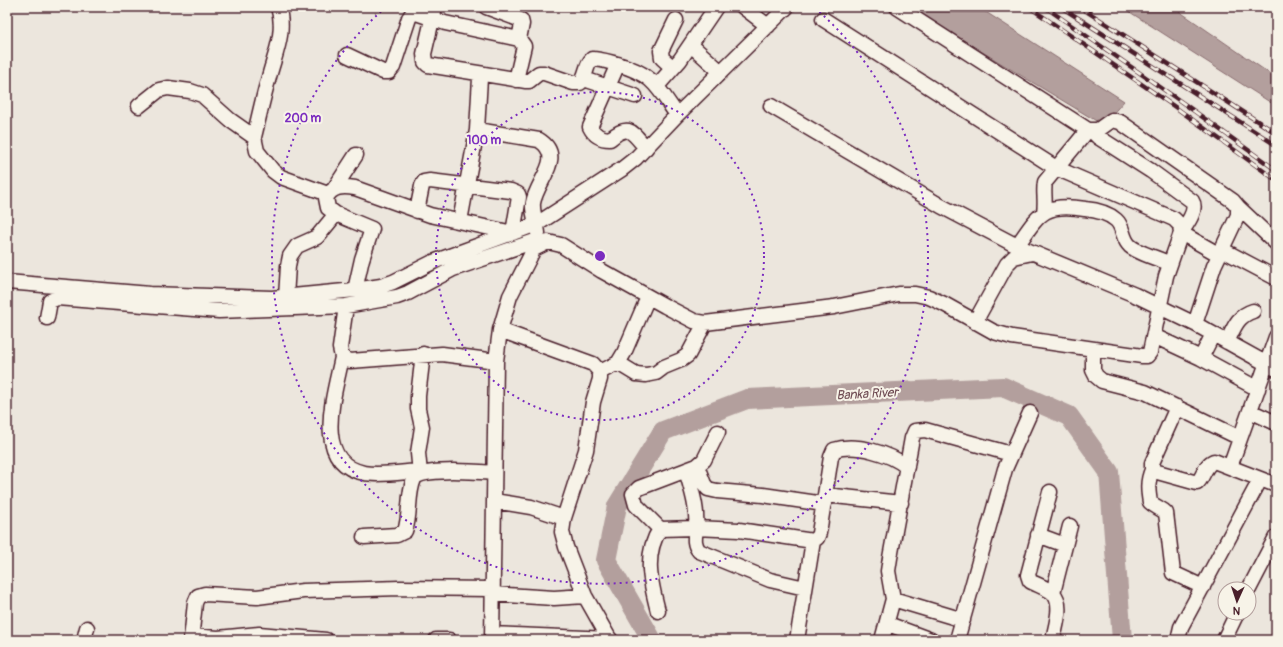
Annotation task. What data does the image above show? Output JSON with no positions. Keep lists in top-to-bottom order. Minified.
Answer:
{"water":["Banka River"],"north":"bottom","rings":["200 m","100 m"]}
